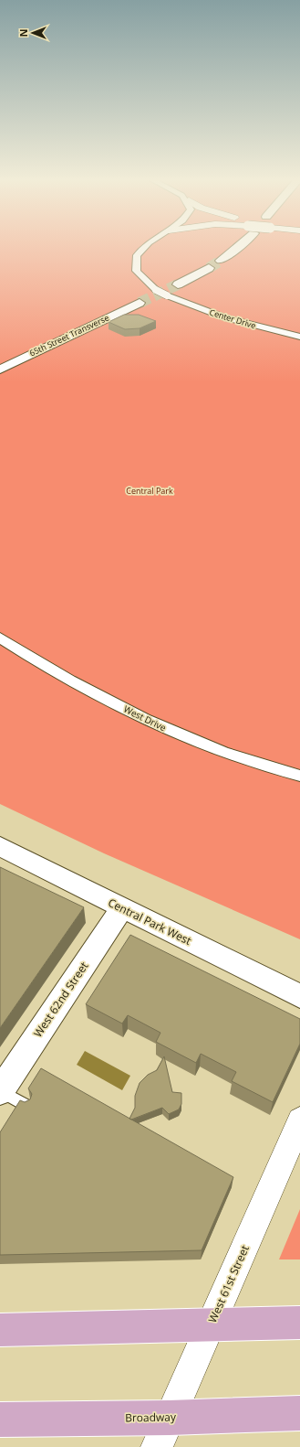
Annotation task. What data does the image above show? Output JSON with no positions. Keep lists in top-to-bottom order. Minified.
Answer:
{"streets":{"main road":["65th Street Transverse","Central Park West","West 62nd Street","Broadway"],"street":["Center Drive","West Drive","West 61st Street"]},"crossings":[["Central Park West","West 62nd Street"],["West 61st Street","Broadway"]],"parks":["Central Park"],"north":"left"}
